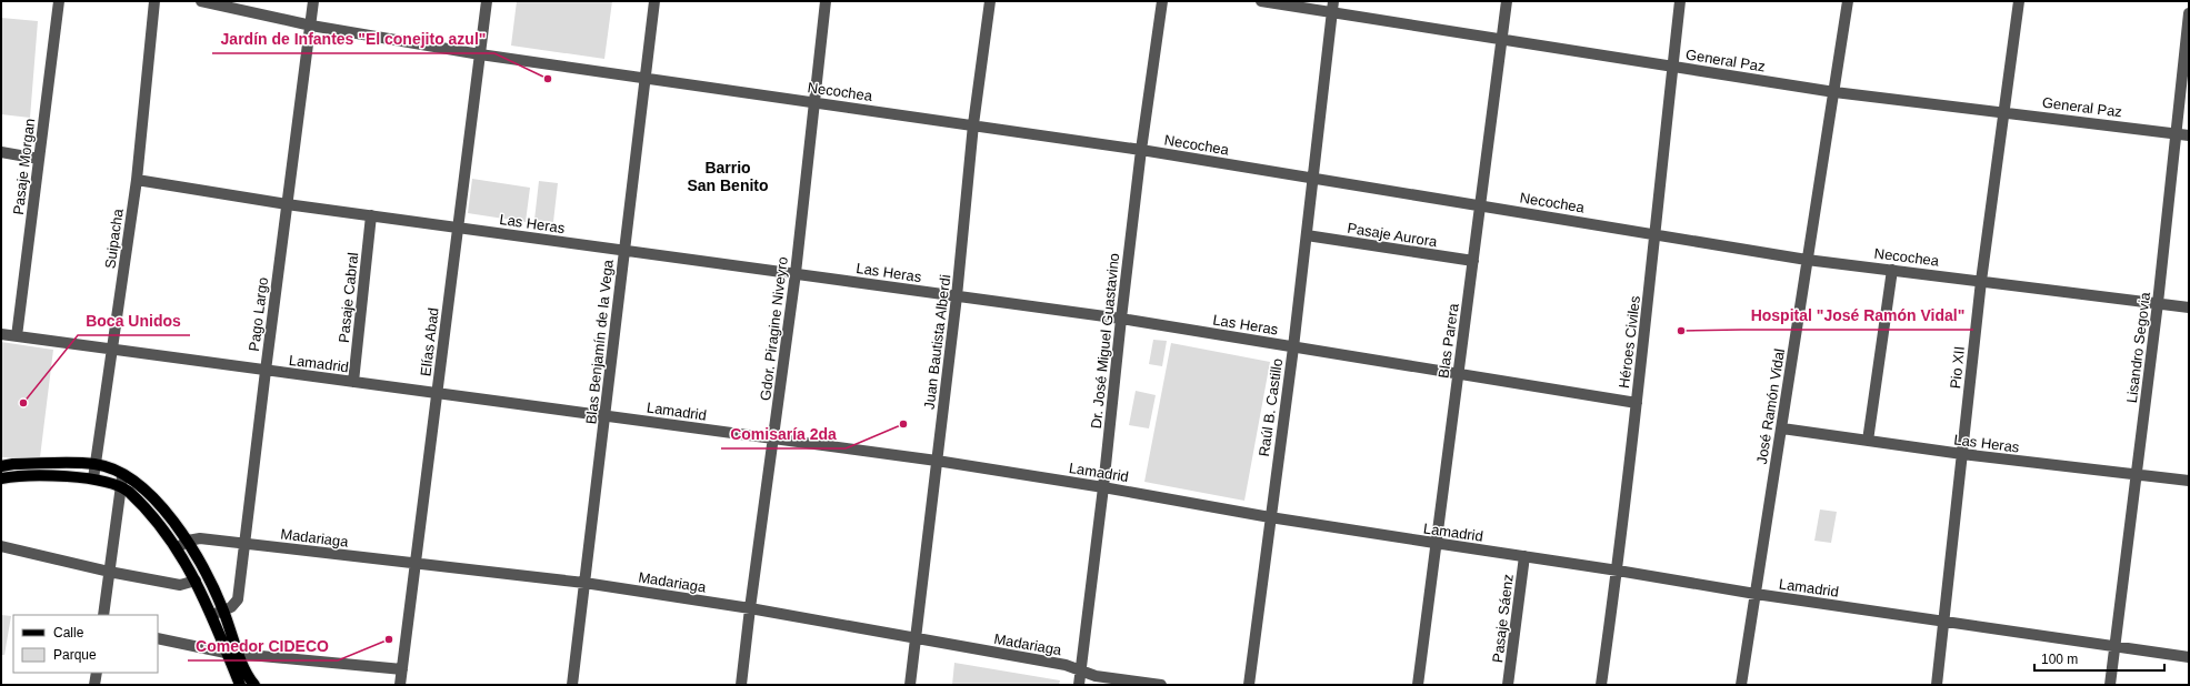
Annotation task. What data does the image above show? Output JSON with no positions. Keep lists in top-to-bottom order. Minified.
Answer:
{"streets":{"street":["General Paz","Necochea","Pasaje Morgan","Las Heras","Pasaje Aurora","Suipacha","Pasaje Cabral","Pago Largo","Gdor. Piragine Niveyro","Dr. José Miguel Guastavino","Blas Parera","Elías Abad","Blas Benjamín de la Vega","Juan Bautista Alberdi","Héroes Civiles","Lisandro Segovia","Lamadrid","Pio XII","José Ramón Vidal","Raúl B. Castillo","Madariaga","Pasaje Sáenz"]},"crossings":[["General Paz","Blas Parera"],["General Paz","Héroes Civiles"],["General Paz","Lisandro Segovia"],["General Paz","Pio XII"],["General Paz","José Ramón Vidal"],["General Paz","Raúl B. Castillo"],["Necochea","Pago Largo"],["Necochea","Gdor. Piragine Niveyro"],["Necochea","Dr. José Miguel Guastavino"],["Necochea","Blas Parera"],["Necochea","Elías Abad"],["Necochea","Blas Benjamín de la Vega"],["Necochea","Juan Bautista Alberdi"],["Necochea","Héroes Civiles"],["Necochea","Lisandro Segovia"],["Necochea","Pio XII"],["Necochea","José Ramón Vidal"],["Necochea","Raúl B. Castillo"],["Pasaje Morgan","Lamadrid"],["Las Heras","Suipacha"],["Las Heras","Pasaje Cabral"],["Las Heras","Pago Largo"],["Las Heras","Gdor. Piragine Niveyro"],["Las Heras","Dr. José Miguel Guastavino"],["Las Heras","Blas Parera"],["Las Heras","Elías Abad"],["Las Heras","Blas Benjamín de la Vega"],["Las Heras","Juan Bautista Alberdi"],["Las Heras","Héroes Civiles"],["Las Heras","Lisandro Segovia"],["Las Heras","Pio XII"],["Las Heras","José Ramón Vidal"],["Las Heras","Raúl B. Castillo"],["Pasaje Aurora","Blas Parera"],["Pasaje Aurora","Raúl B. Castillo"],["Suipacha","Lamadrid"],["Pasaje Cabral","Lamadrid"],["Pago Largo","Lamadrid"],["Pago Largo","Madariaga"],["Gdor. Piragine Niveyro","Lamadrid"],["Gdor. Piragine Niveyro","Madariaga"],["Dr. José Miguel Guastavino","Lamadrid"],["Dr. José Miguel Guastavino","Madariaga"],["Blas Parera","Lamadrid"],["Elías Abad","Lamadrid"],["Elías Abad","Madariaga"],["Blas Benjamín de la Vega","Lamadrid"],["Blas Benjamín de la Vega","Madariaga"],["Juan Bautista Alberdi","Lamadrid"],["Juan Bautista Alberdi","Madariaga"],["Héroes Civiles","Lamadrid"],["Lisandro Segovia","Lamadrid"],["Lamadrid","Pio XII"],["Lamadrid","José Ramón Vidal"],["Lamadrid","Raúl B. Castillo"],["Lamadrid","Pasaje Sáenz"]],"districts":["Barrio San Benito"],"places":["Jardín de Infantes \"El conejito azul\"","Hospital \"José Ramón Vidal\"","Boca Unidos","Comisaría 2da","Comedor CIDECO"],"legend":["Calle","Parque"],"scale_bar":"100 m"}
